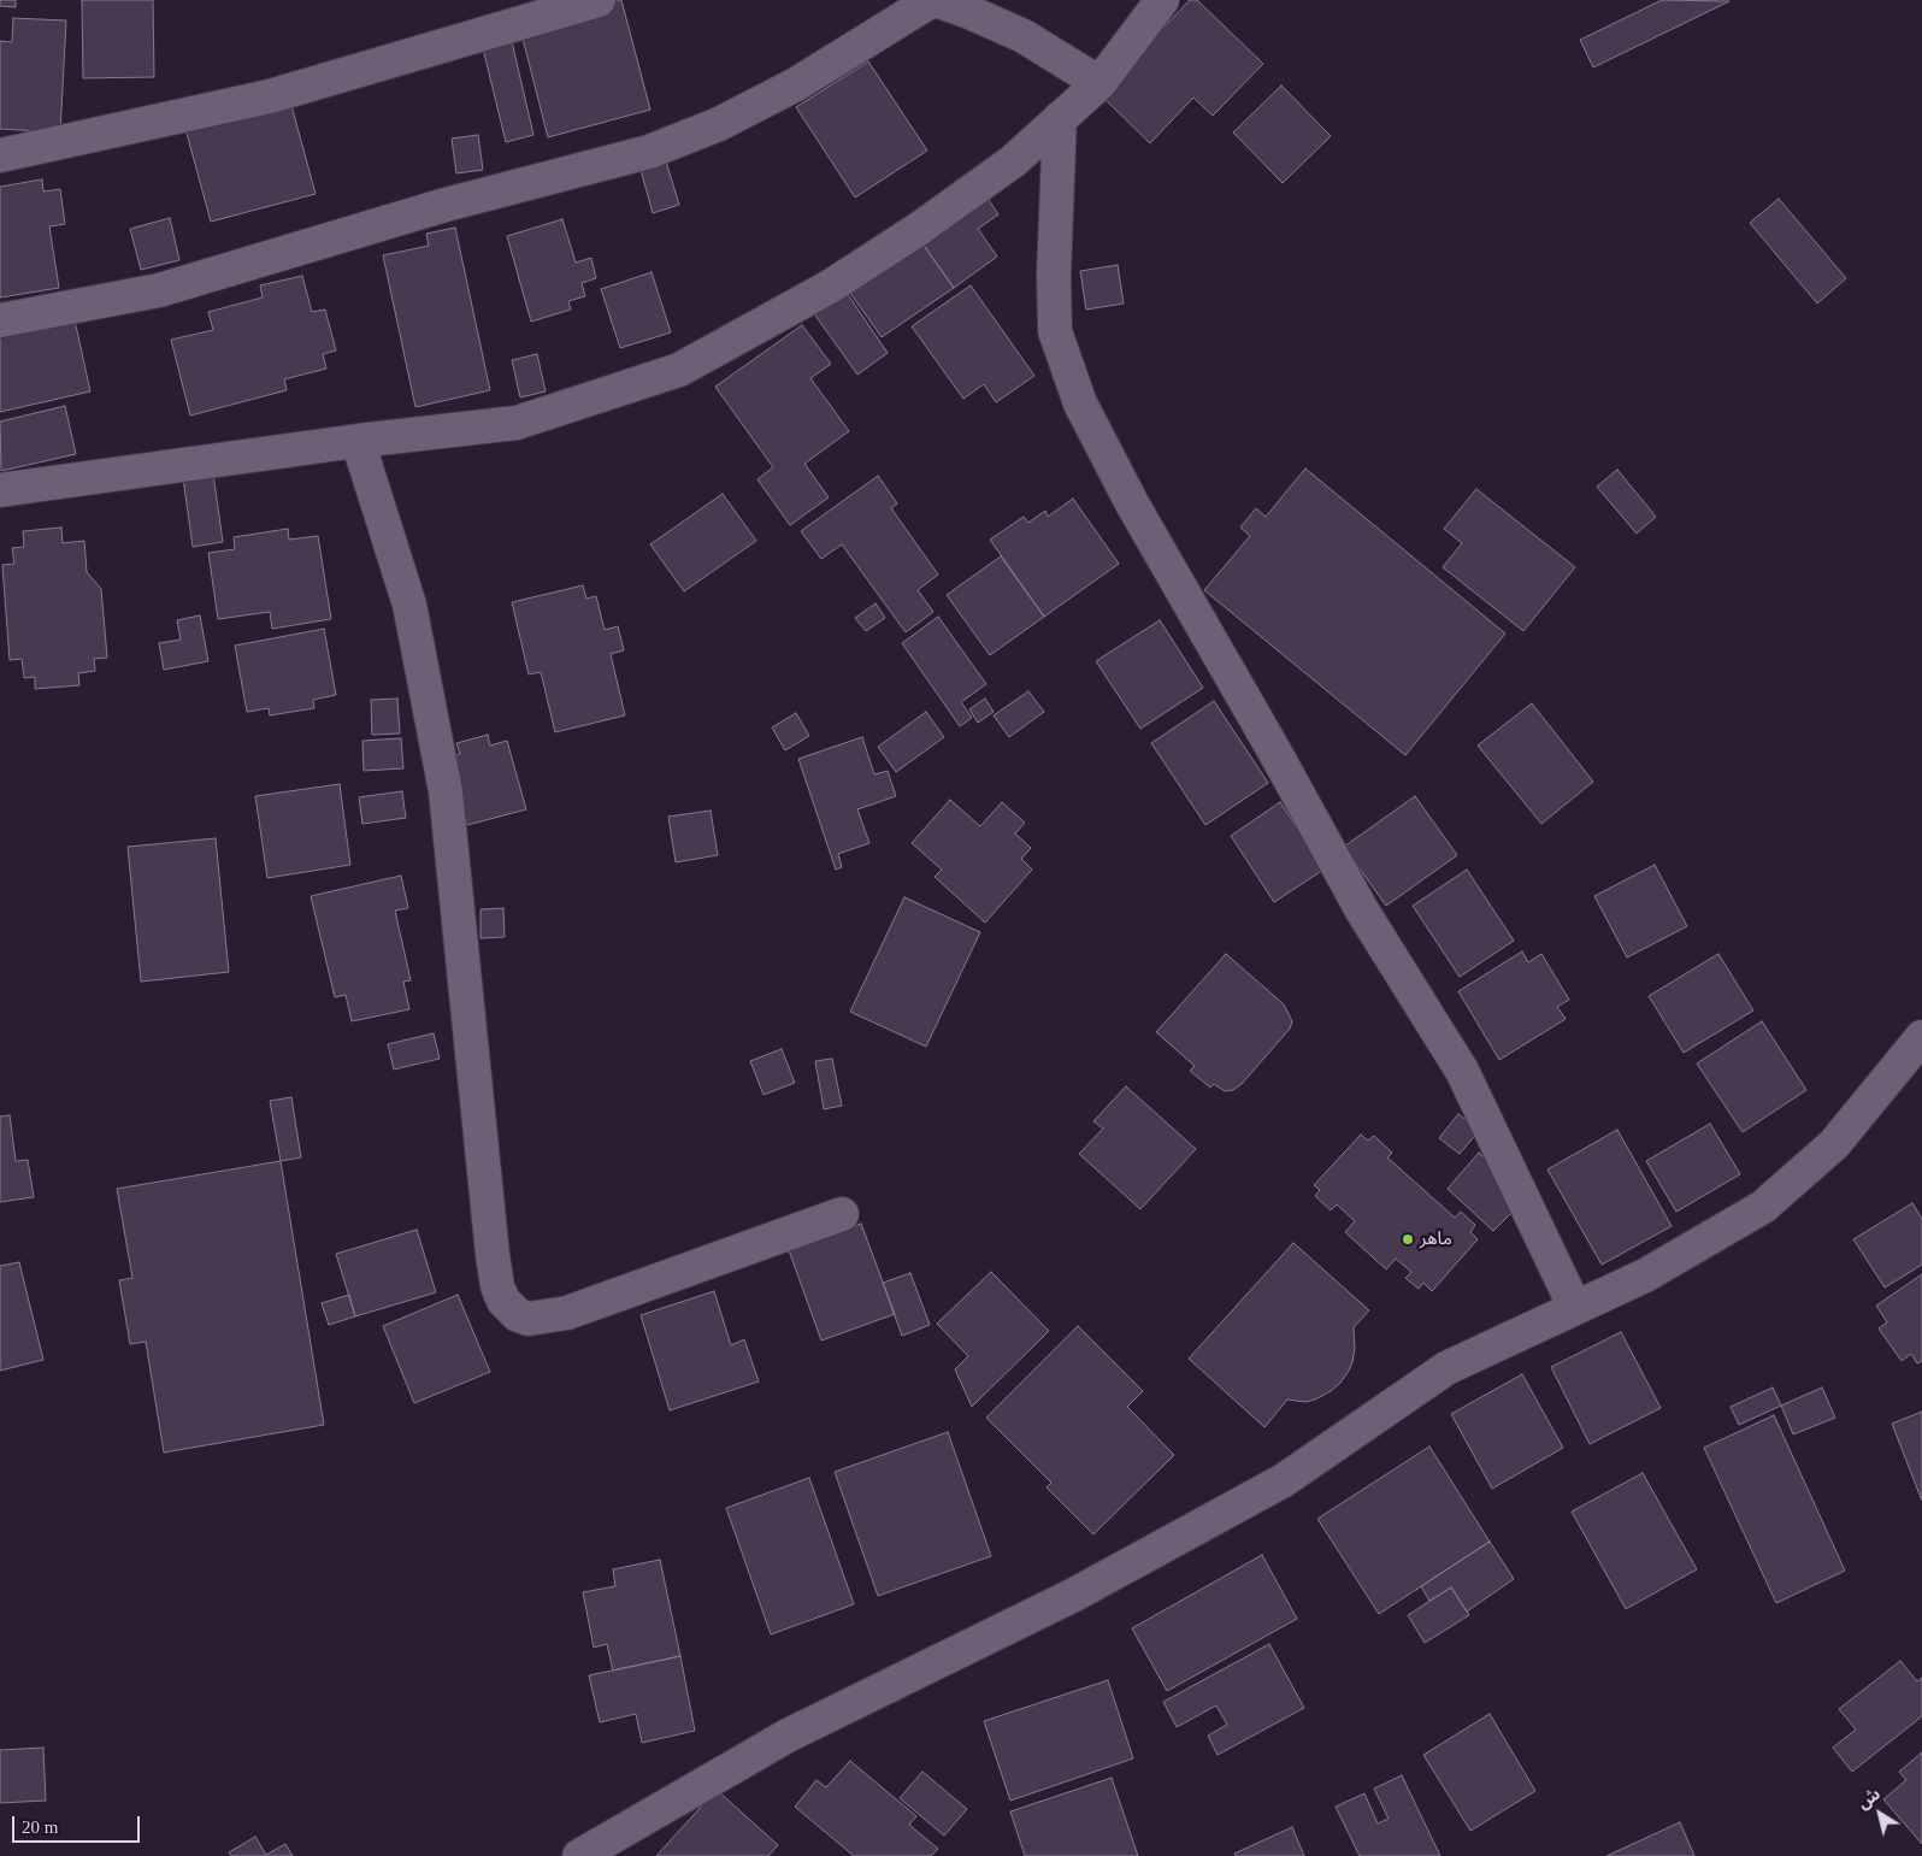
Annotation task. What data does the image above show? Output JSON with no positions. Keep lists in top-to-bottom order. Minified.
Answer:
{"places":["ماهر"],"scale_bar":"20 m","north":"top left"}
